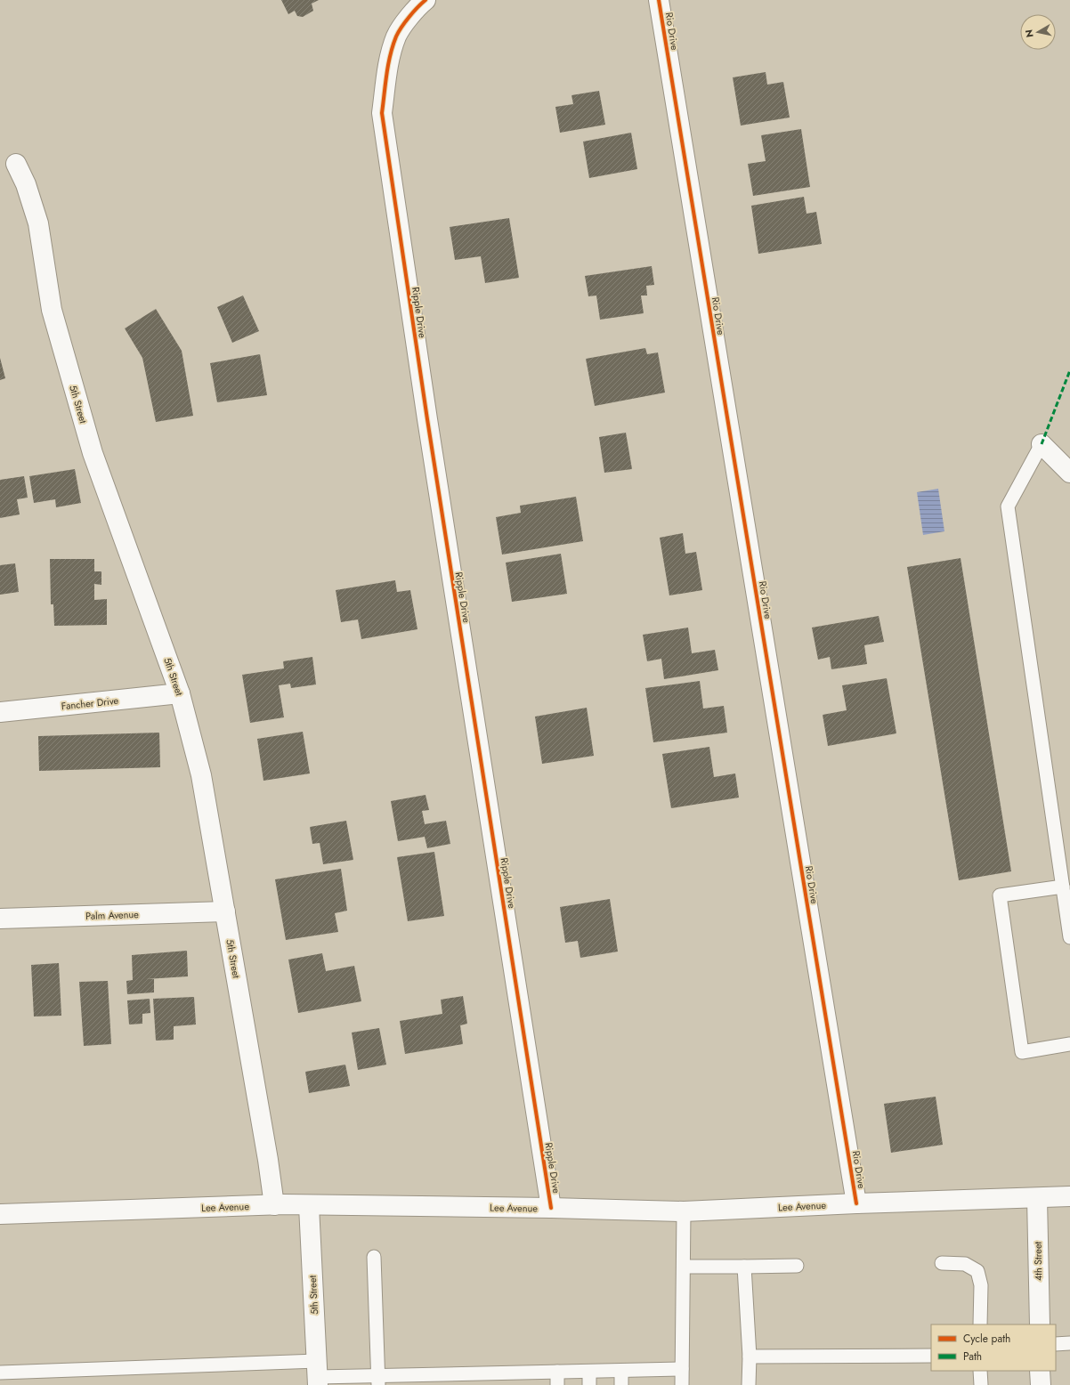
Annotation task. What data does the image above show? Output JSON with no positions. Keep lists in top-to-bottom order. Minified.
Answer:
{"streets":{"street":["Rio Drive","Ripple Drive","5th Street","Fancher Drive","Palm Avenue","Lee Avenue","4th Street"]},"crossings":[["Rio Drive","Lee Avenue"],["Ripple Drive","Lee Avenue"],["5th Street","Fancher Drive"],["5th Street","Palm Avenue"],["5th Street","Lee Avenue"],["Lee Avenue","4th Street"]],"legend":["Cycle path","Path"],"north":"left"}
